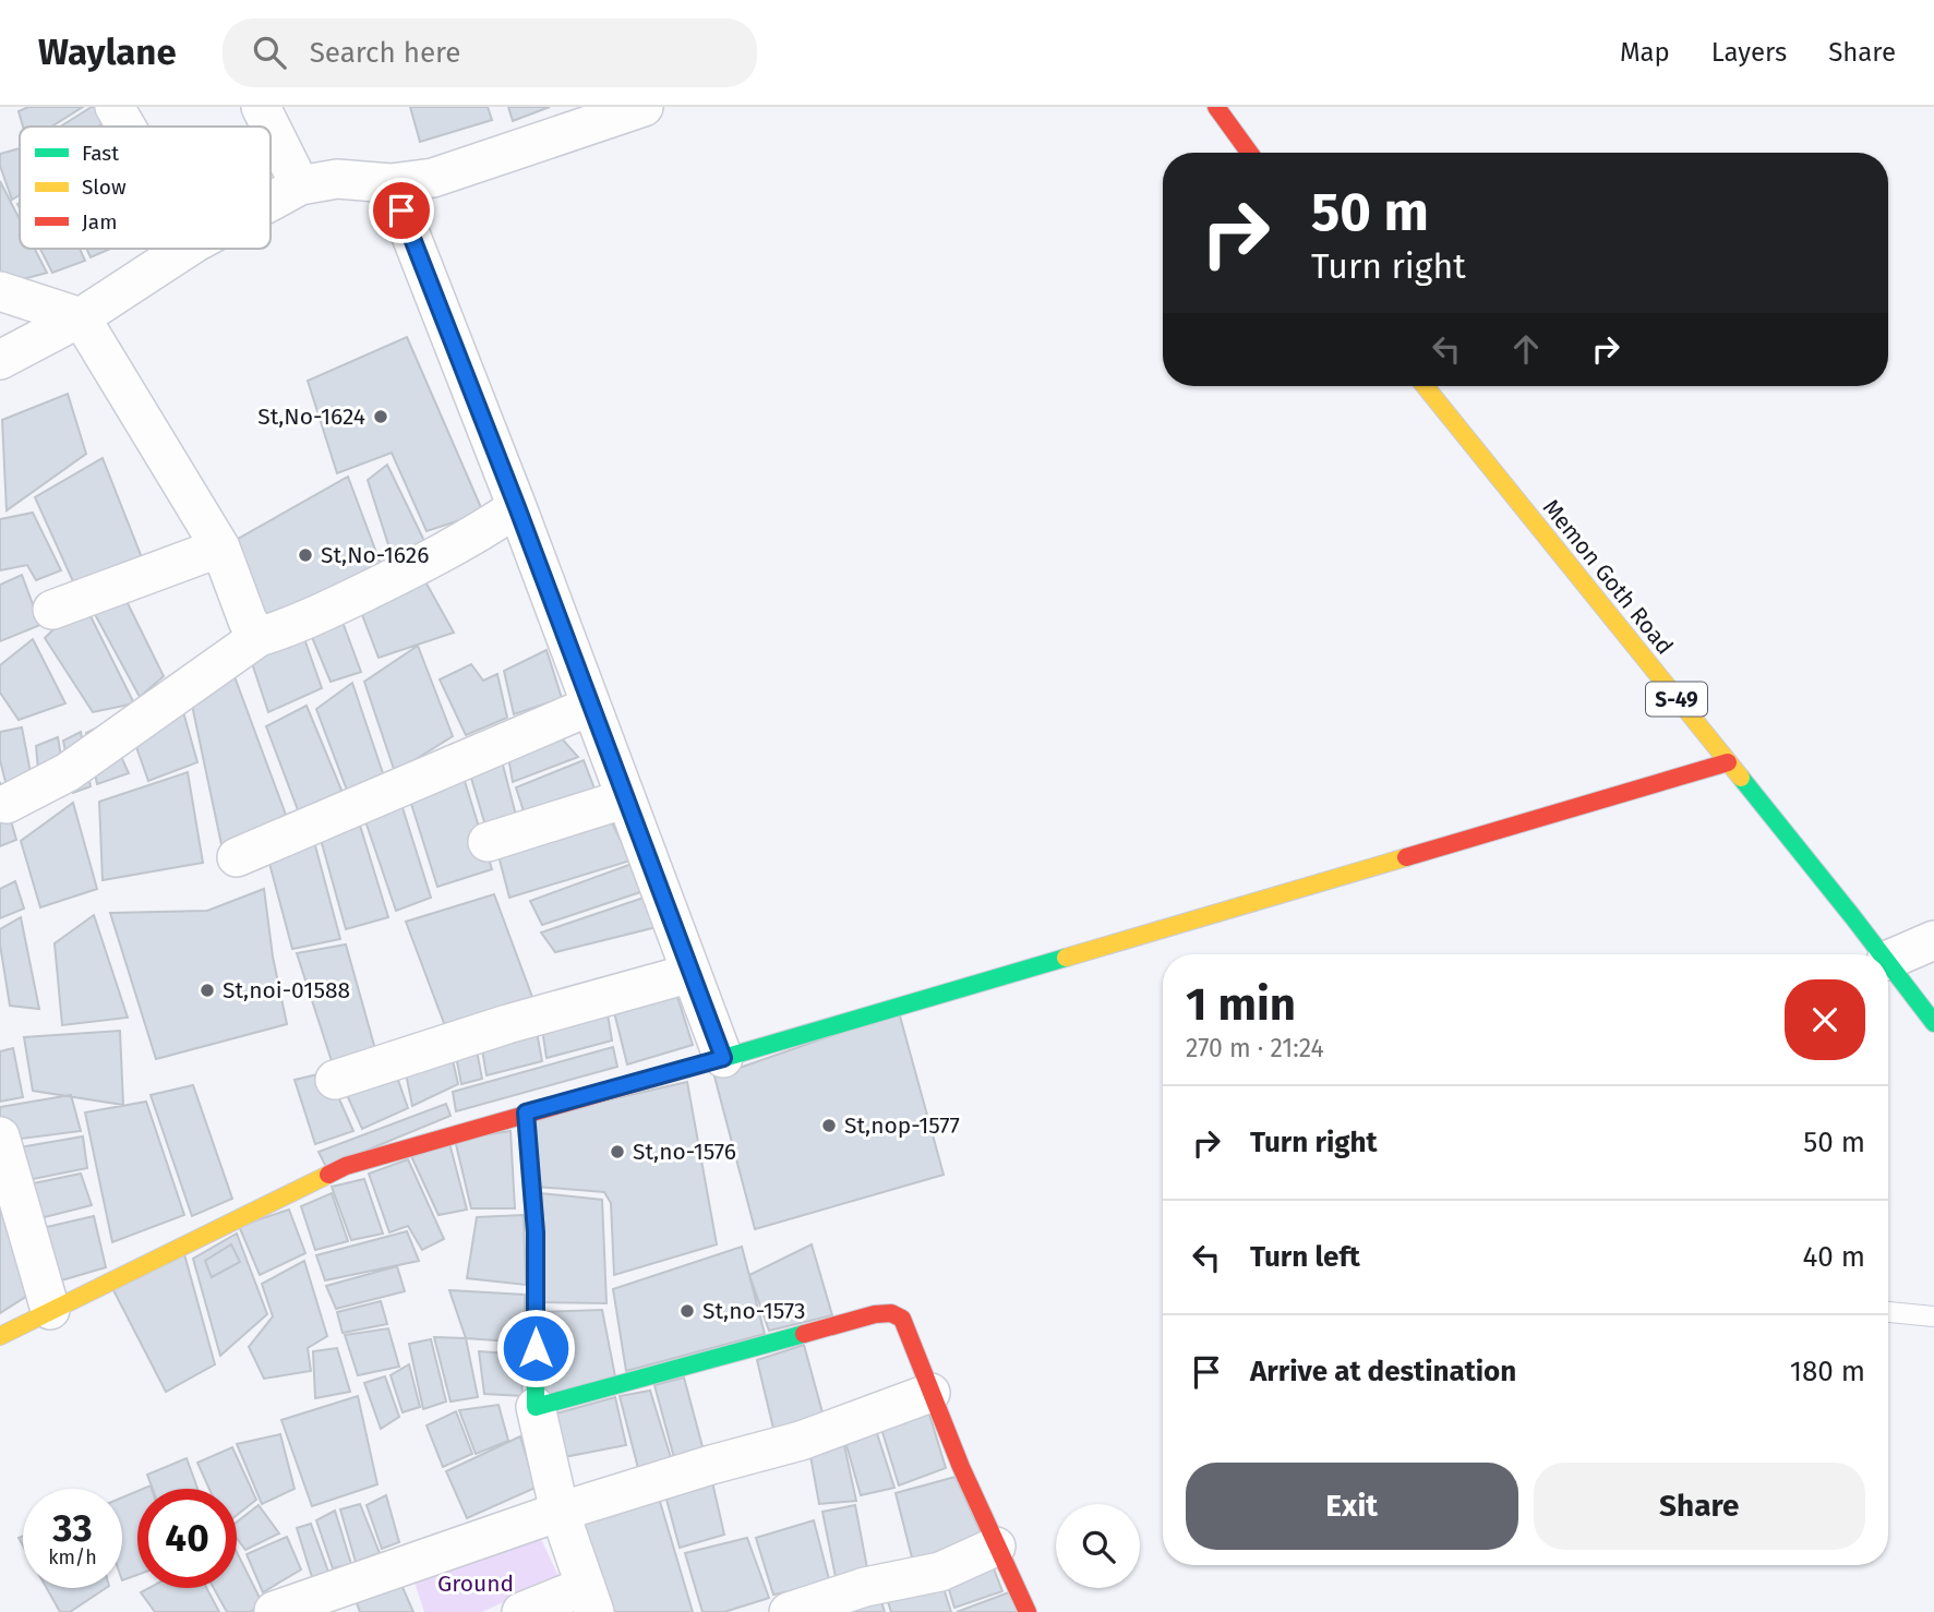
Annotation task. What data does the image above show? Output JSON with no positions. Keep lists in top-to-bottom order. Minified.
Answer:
{"streets":{"street":["Memon Goth Road","S-49"]},"parks":["Ground"],"places":["St,No-1624","St,No-1626","St,noi-01588","St,nop-1577","St,no-1576","St,no-1573"],"legend":["Fast","Slow","Jam"],"page":{"header":"Waylane","search":"Search here","nav":["Map","Layers","Share"],"turn":["50 m","Turn right"],"heading":["1 min","270 m · 21:24"],"list":[{"name":"Turn right","value":"50 m"},{"name":"Turn left","value":"40 m"},{"name":"Arrive at destination","value":"180 m"}],"buttons":["Exit","Share"],"speed":"33 km/h","limit":"40"}}
